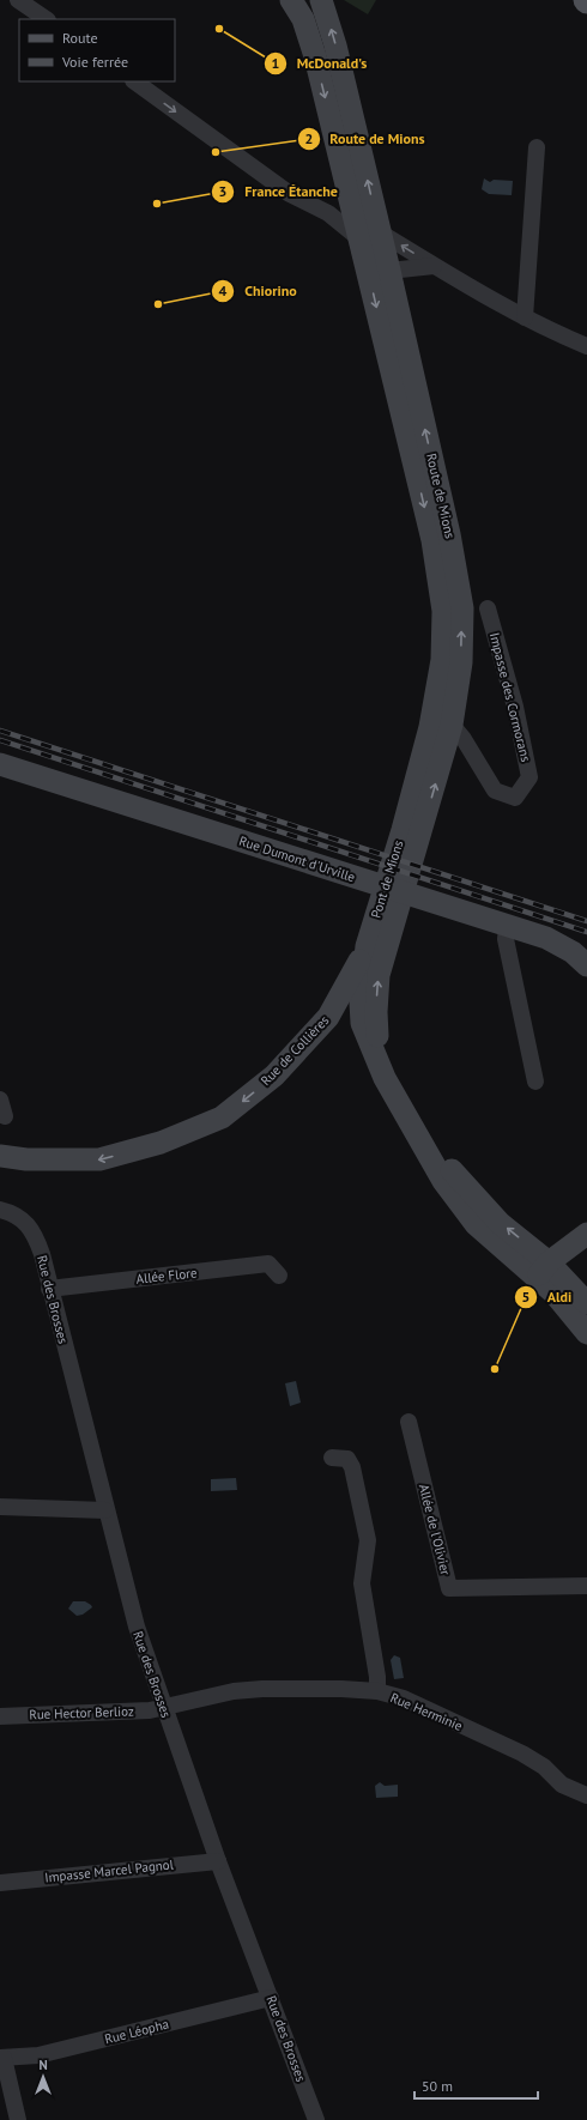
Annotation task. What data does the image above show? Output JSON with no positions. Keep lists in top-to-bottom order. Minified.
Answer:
{"streets":{"main road":["Route de Mions","Rue Dumont d'Urville","Pont de Mions","Rue de Collières"],"street":["Impasse des Cormorans","Allée Flore","Rue des Brosses","Allée de l'Olivier","Rue Herminie","Rue Hector Berlioz","Impasse Marcel Pagnol","Rue Léopha"]},"crossings":[["Route de Mions","Impasse des Cormorans"],["Route de Mions","Pont de Mions"],["Pont de Mions","Rue de Collières"],["Allée Flore","Rue des Brosses"],["Rue des Brosses","Rue Herminie"],["Rue des Brosses","Rue Hector Berlioz"],["Rue des Brosses","Impasse Marcel Pagnol"],["Rue des Brosses","Rue Léopha"],["Rue Herminie","Rue Hector Berlioz"]],"one_way":["Rue de Collières"],"places":["McDonald's","Route de Mions","France Étanche","Chiorino","Aldi"],"legend":["Route","Voie ferrée"],"scale_bar":"50 m","north":"top"}
